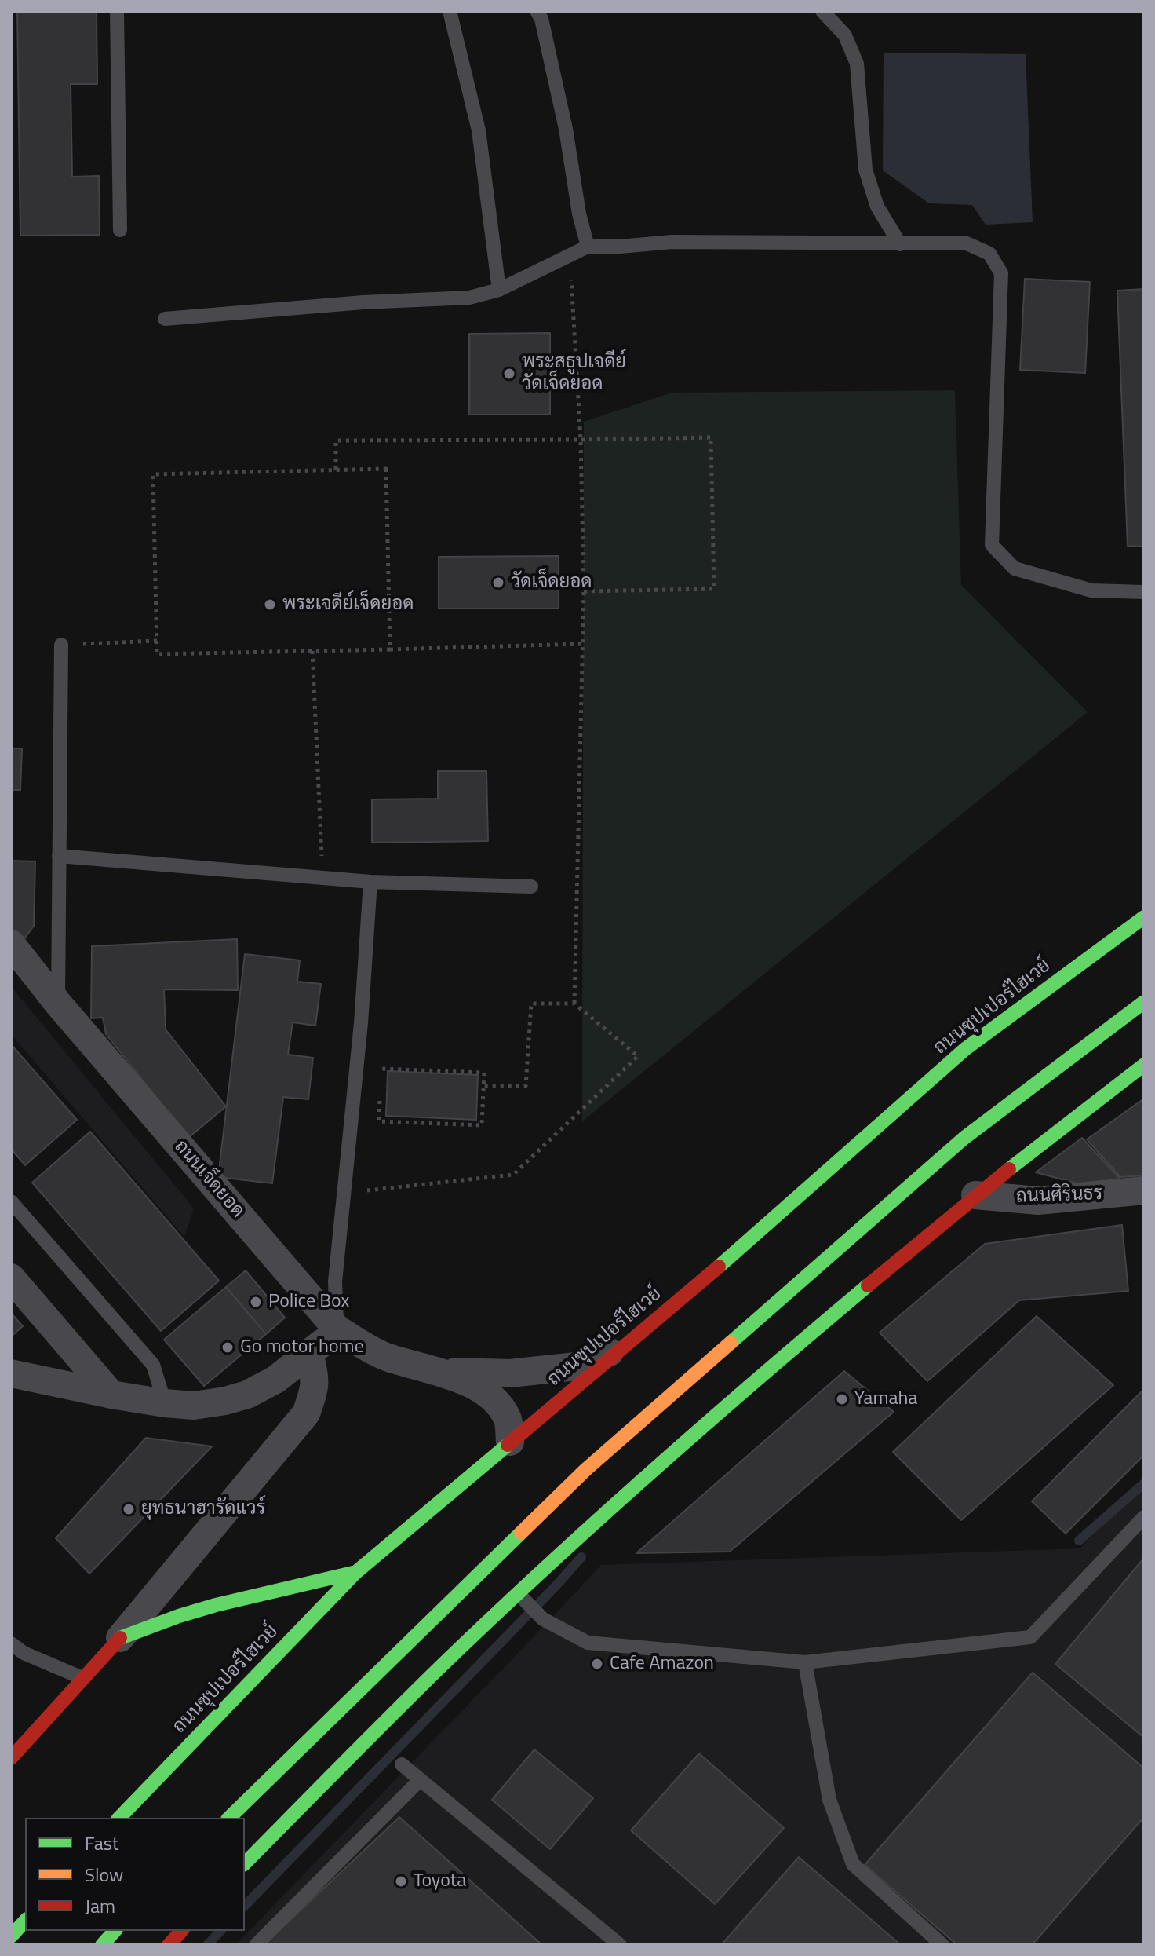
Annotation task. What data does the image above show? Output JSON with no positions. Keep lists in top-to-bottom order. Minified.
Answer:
{"streets":{"main road":["ถนนซุปเปอร์ไฮเวย์"],"street":["ถนนเจ็ดยอด","ถนนศิรินธร"]},"crossings":[["ถนนซุปเปอร์ไฮเวย์","ถนนเจ็ดยอด"]],"places":["พระสธูปเจดีย์ วัดเจ็ดยอด","วัดเจ็ดยอด","พระเจดีย์เจ็ดยอด","Police Box","Go motor home","Yamaha","ยุทธนาฮารัดแวร์","Cafe Amazon","Toyota"],"legend":["Fast","Slow","Jam"]}
